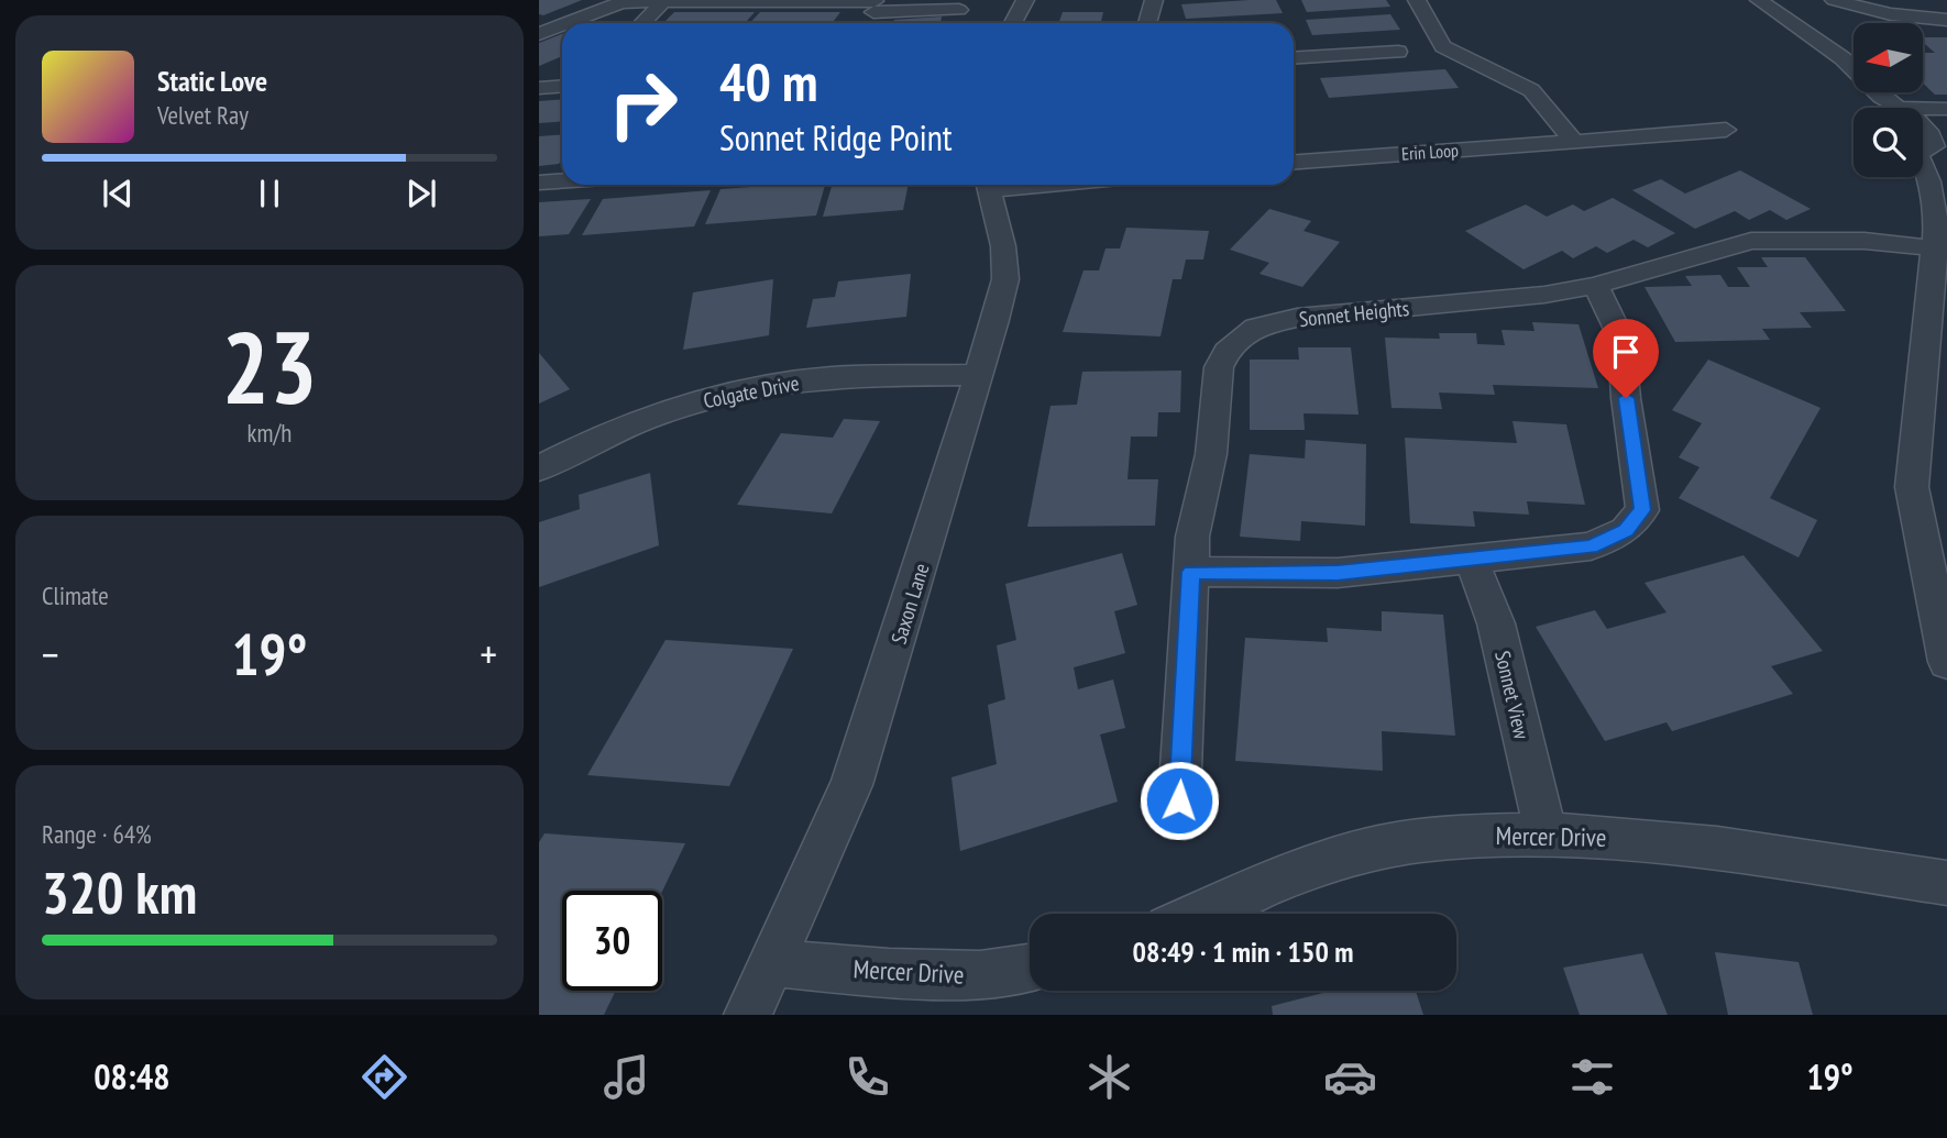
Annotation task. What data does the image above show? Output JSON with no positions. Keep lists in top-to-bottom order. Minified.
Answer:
{"streets":{"street":["Erin Loop","Sonnet Heights","Colgate Drive","Saxon Lane","Sonnet View","Mercer Drive"]},"crossings":[["Colgate Drive","Saxon Lane"],["Saxon Lane","Mercer Drive"],["Sonnet View","Mercer Drive"]],"north":"left","page":{"turn":["40 m","Sonnet Ridge Point"],"song":["Static Love","Velvet Ray"],"tile":[["23","km/h"],"Climate",["Range · 64%","320 km"]],"heat":["−","19°","+"],"limit":"30","trip":"08:49 · 1 min · 150 m","tabs":["08:48","19°"]}}
